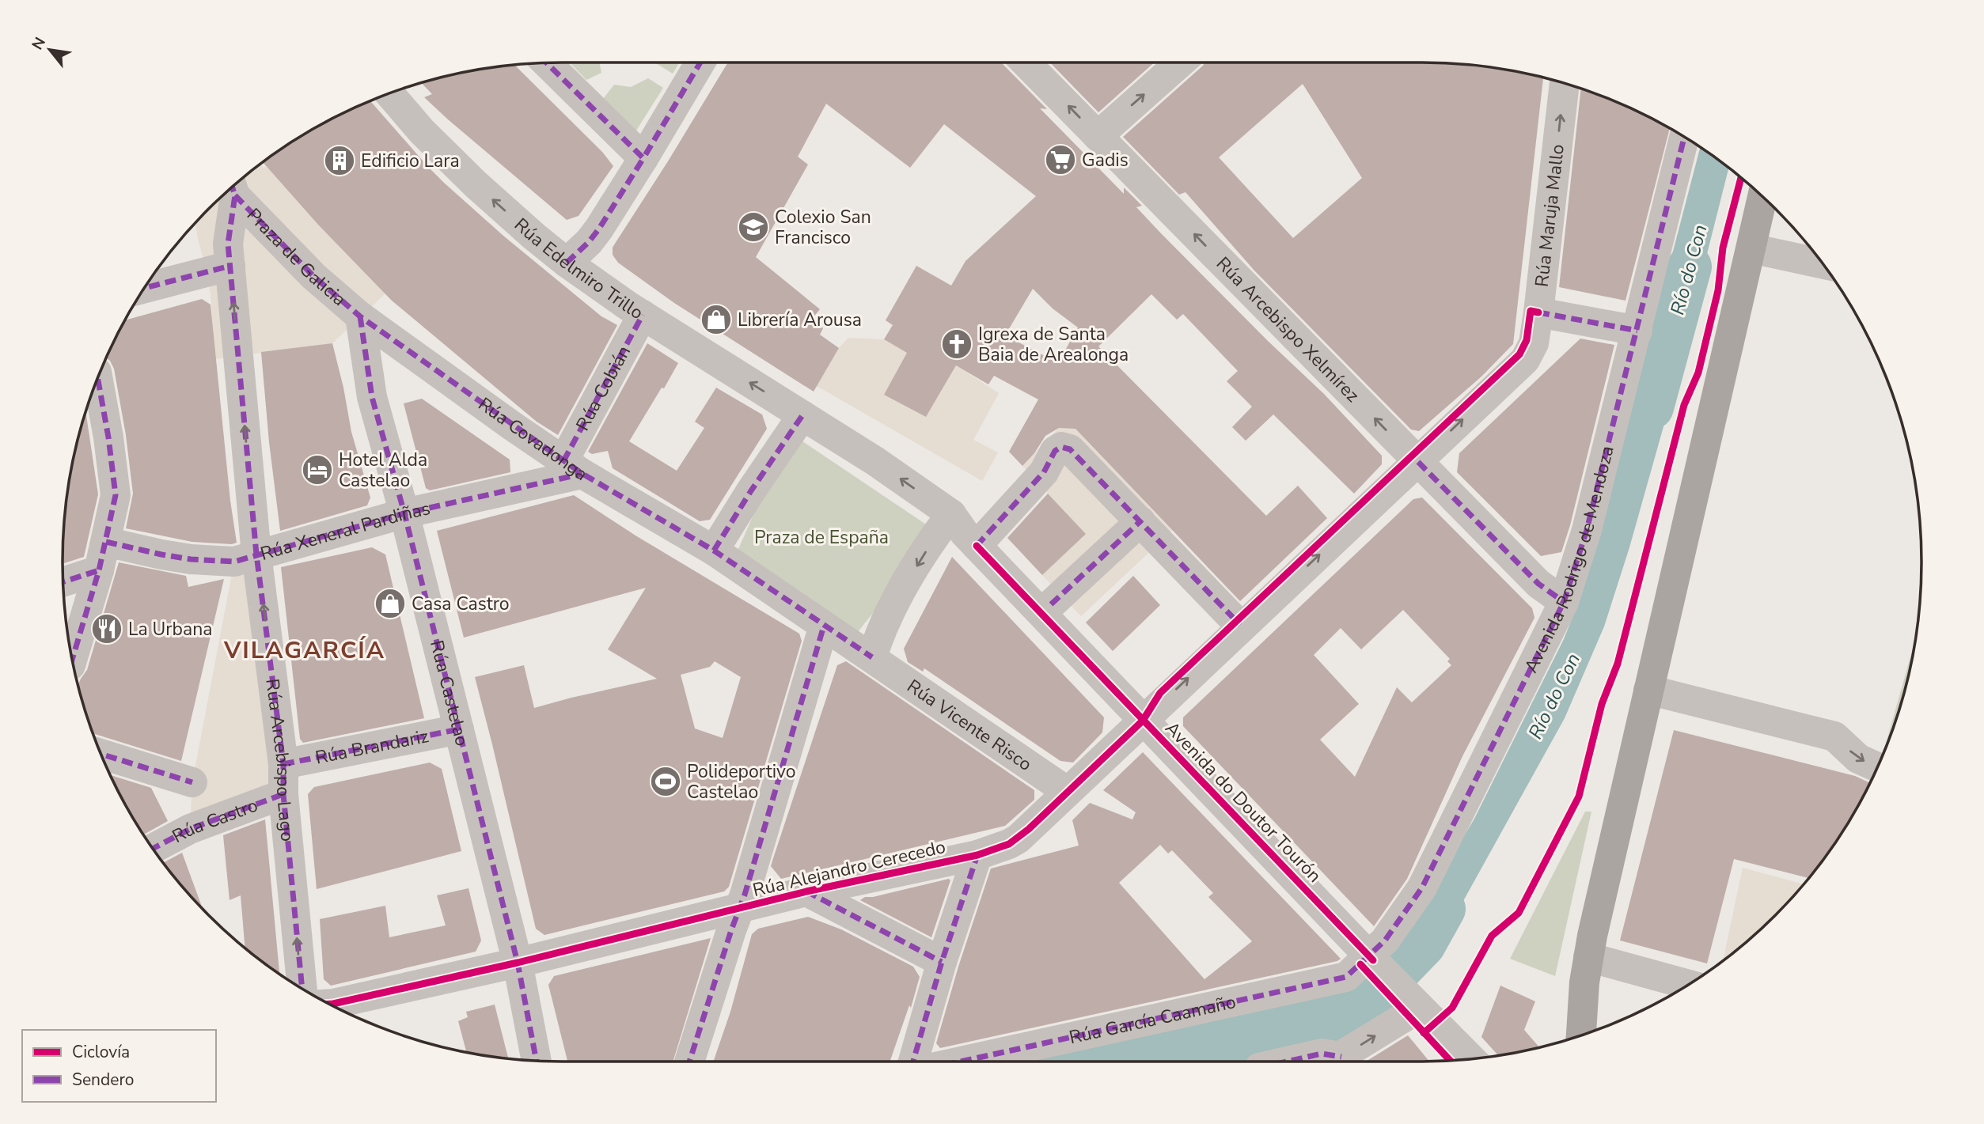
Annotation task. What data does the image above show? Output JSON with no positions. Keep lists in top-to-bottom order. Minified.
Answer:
{"streets":{"street":["Rúa Maruja Mallo","Praza de Galicia","Rúa Edelmiro Trillo","Rúa Arcebispo Xelmírez","Rúa Cobián","Rúa Covadonga","Rúa Xeneral Pardiñas","Avenida Rodrigo de Mendoza","Rúa Castelao","Rúa Vicente Risco","Rúa Brandariz","Rúa Arcebispo Lago","Avenida do Doutor Tourón","Rúa Castro","Rúa Alejandro Cerecedo","Rúa García Caamaño"]},"crossings":[["Rúa Maruja Mallo","Rúa Arcebispo Xelmírez"],["Rúa Maruja Mallo","Avenida do Doutor Tourón"],["Rúa Maruja Mallo","Rúa Alejandro Cerecedo"],["Praza de Galicia","Rúa Covadonga"],["Praza de Galicia","Rúa Castelao"],["Praza de Galicia","Rúa Arcebispo Lago"],["Rúa Edelmiro Trillo","Rúa Cobián"],["Rúa Arcebispo Xelmírez","Avenida Rodrigo de Mendoza"],["Rúa Cobián","Rúa Covadonga"],["Rúa Cobián","Rúa Xeneral Pardiñas"],["Rúa Covadonga","Rúa Xeneral Pardiñas"],["Rúa Covadonga","Rúa Castelao"],["Rúa Xeneral Pardiñas","Rúa Castelao"],["Rúa Xeneral Pardiñas","Rúa Arcebispo Lago"],["Avenida Rodrigo de Mendoza","Avenida do Doutor Tourón"],["Avenida Rodrigo de Mendoza","Rúa García Caamaño"],["Rúa Castelao","Rúa Brandariz"],["Rúa Castelao","Rúa Alejandro Cerecedo"],["Rúa Vicente Risco","Rúa Alejandro Cerecedo"],["Rúa Brandariz","Rúa Arcebispo Lago"],["Rúa Arcebispo Lago","Rúa Castro"],["Avenida do Doutor Tourón","Rúa Alejandro Cerecedo"],["Avenida do Doutor Tourón","Rúa García Caamaño"]],"one_way":["Rúa Maruja Mallo","Rúa Arcebispo Xelmírez"],"districts":["VILAGARCÍA"],"water":["Río do Con"],"parks":["Praza de España"],"places":{"supermarket":["Gadis"],"building":["Edificio Lara"],"school or university":["Colexio San Francisco"],"shop":["Librería Arousa","Casa Castro"],"church":["Igrexa de Santa Baia de Arealonga"],"hotel":["Hotel Alda Castelao"],"restaurant":["La Urbana"],"sports":["Polideportivo Castelao"]},"legend":["Ciclovía","Sendero"],"north":"top left"}
